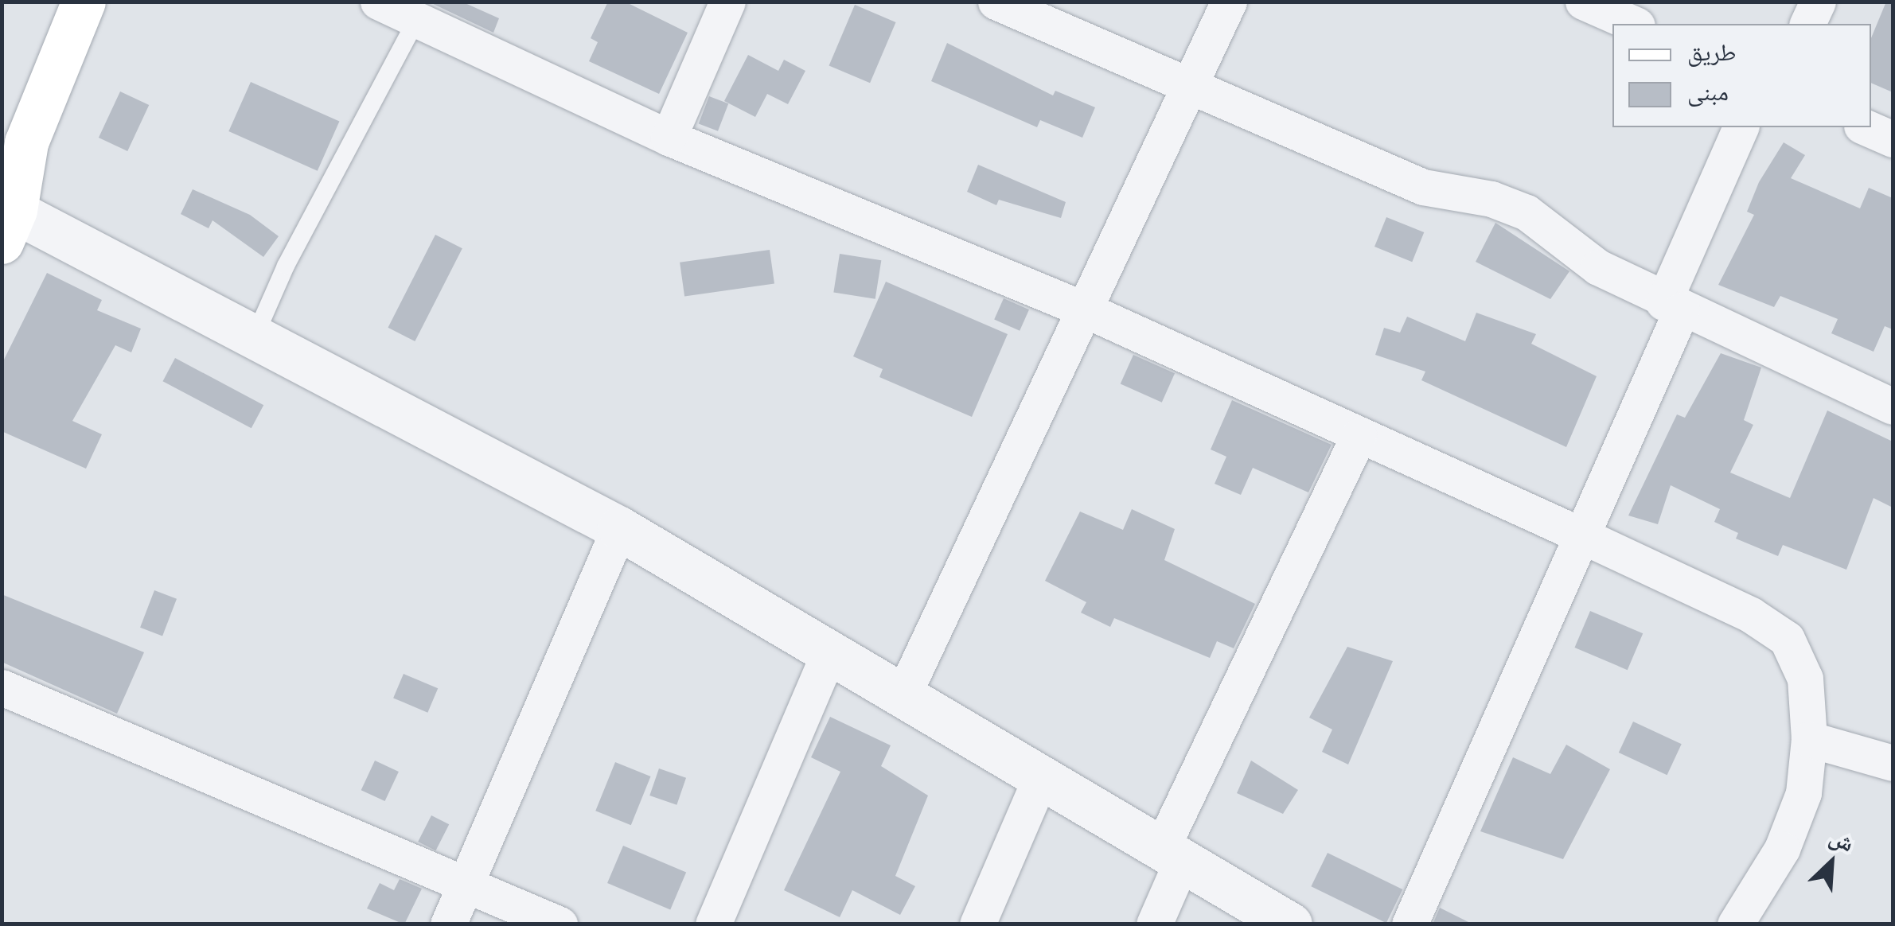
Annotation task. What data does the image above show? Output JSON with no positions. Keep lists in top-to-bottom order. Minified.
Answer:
{"legend":["طريق","مبنى"],"north":"top right"}
